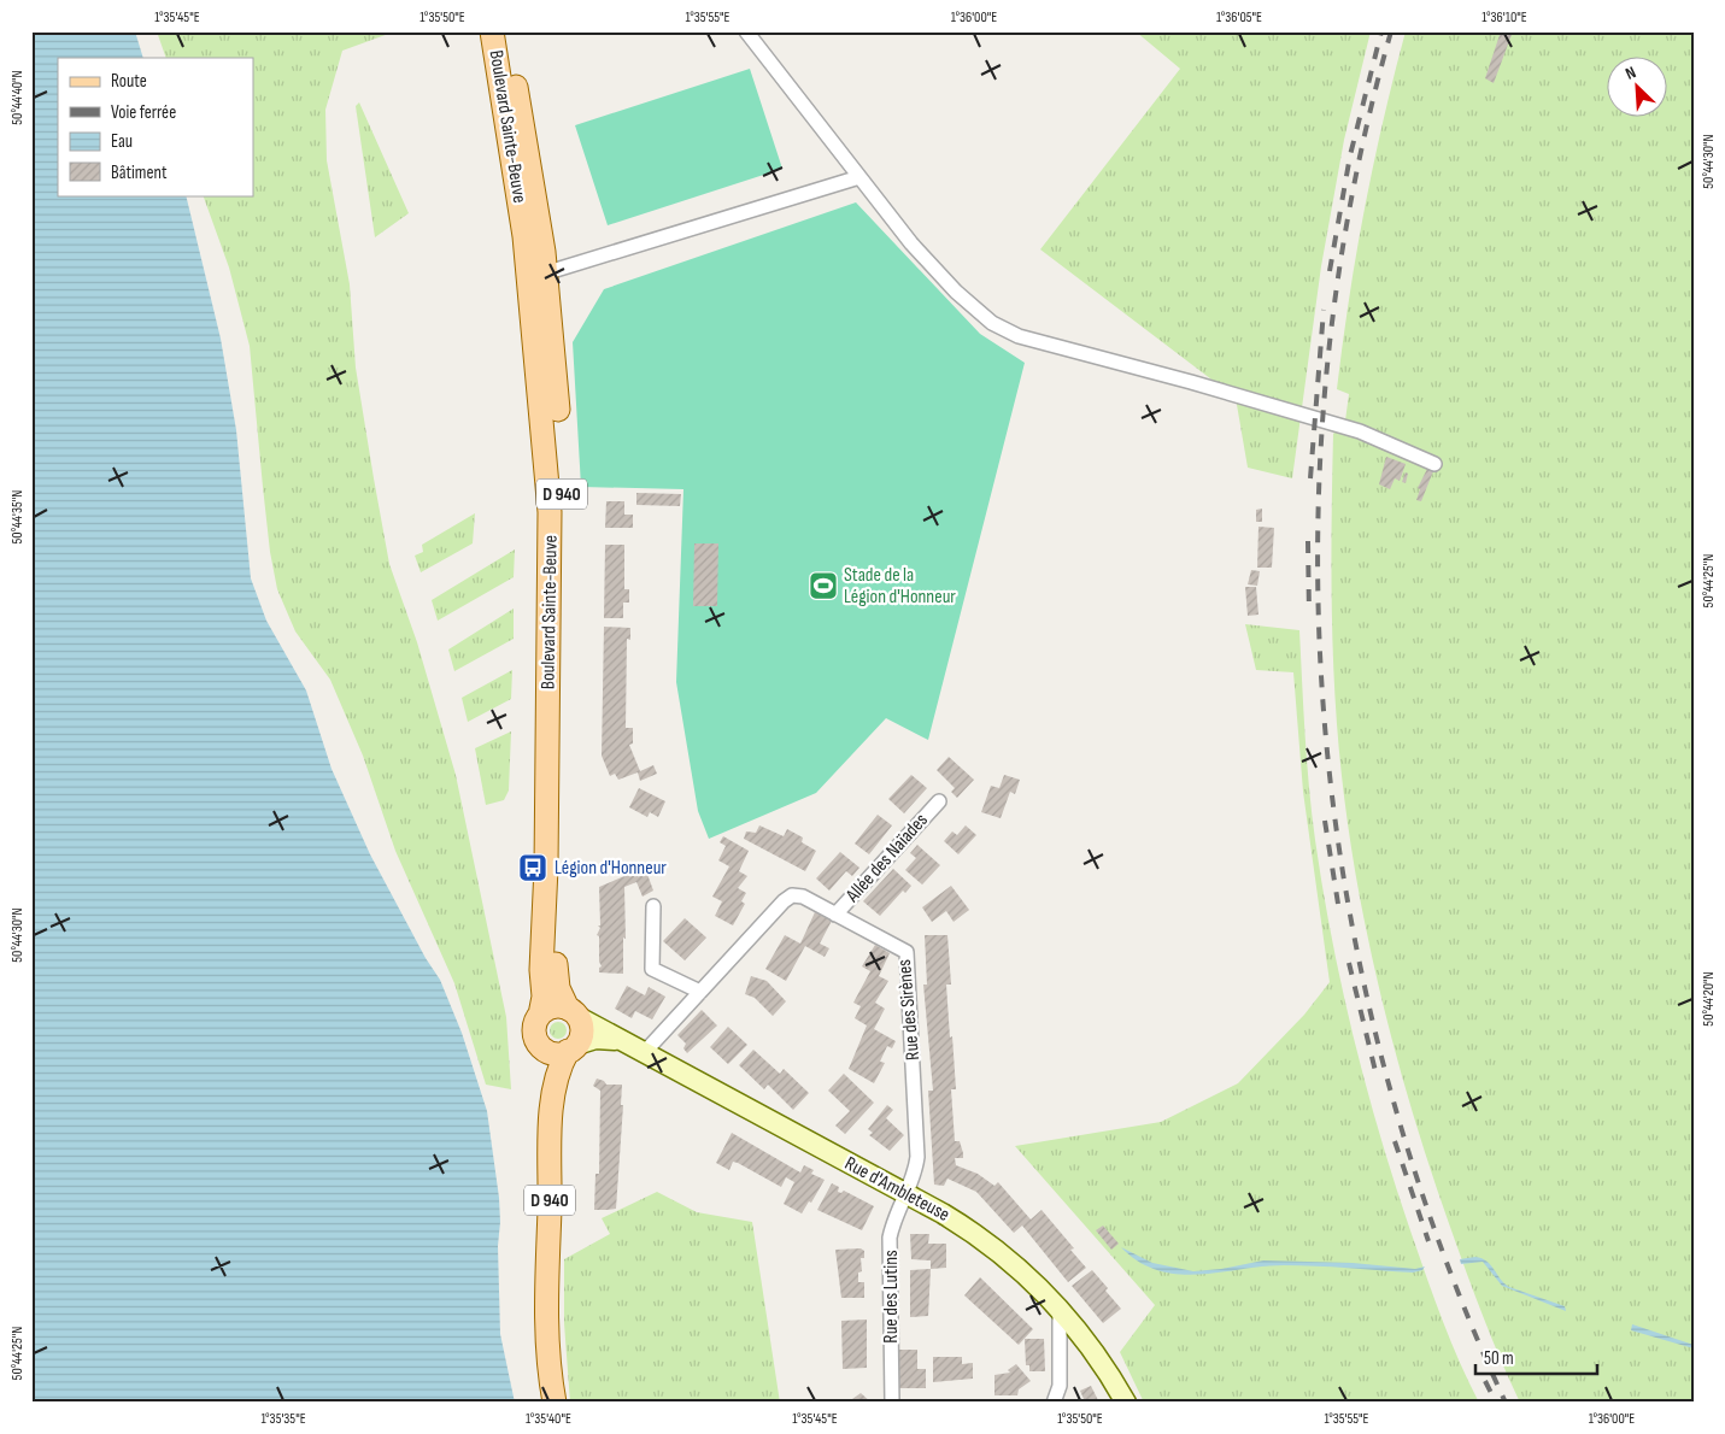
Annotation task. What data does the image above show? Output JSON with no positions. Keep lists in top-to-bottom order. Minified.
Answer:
{"streets":{"main road":["Boulevard Sainte-Beuve","D 940"],"street":["Allée des Naïades","Rue des Sirènes","Rue d'Ambleteuse","Rue des Lutins"]},"crossings":[["Boulevard Sainte-Beuve","D 940"],["Boulevard Sainte-Beuve","Rue d'Ambleteuse"],["D 940","Rue d'Ambleteuse"],["Allée des Naïades","Rue des Sirènes"],["Rue des Sirènes","Rue d'Ambleteuse"],["Rue des Sirènes","Rue des Lutins"],["Rue d'Ambleteuse","Rue des Lutins"]],"places":{"sports":["Stade de la Légion d'Honneur"],"bus stop":["Légion d'Honneur"]},"legend":["Route","Voie ferrée","Eau","Bâtiment"],"scale_bar":"50 m","north":"top left","coordinates":["1°35'45\"E","1°35'50\"E","1°35'55\"E","1°36'00\"E","1°36'05\"E","1°36'10\"E","50°44'40\"N","50°44'30\"N","50°44'35\"N","50°44'25\"N","50°44'20\"N","1°35'35\"E","1°35'40\"E"]}
